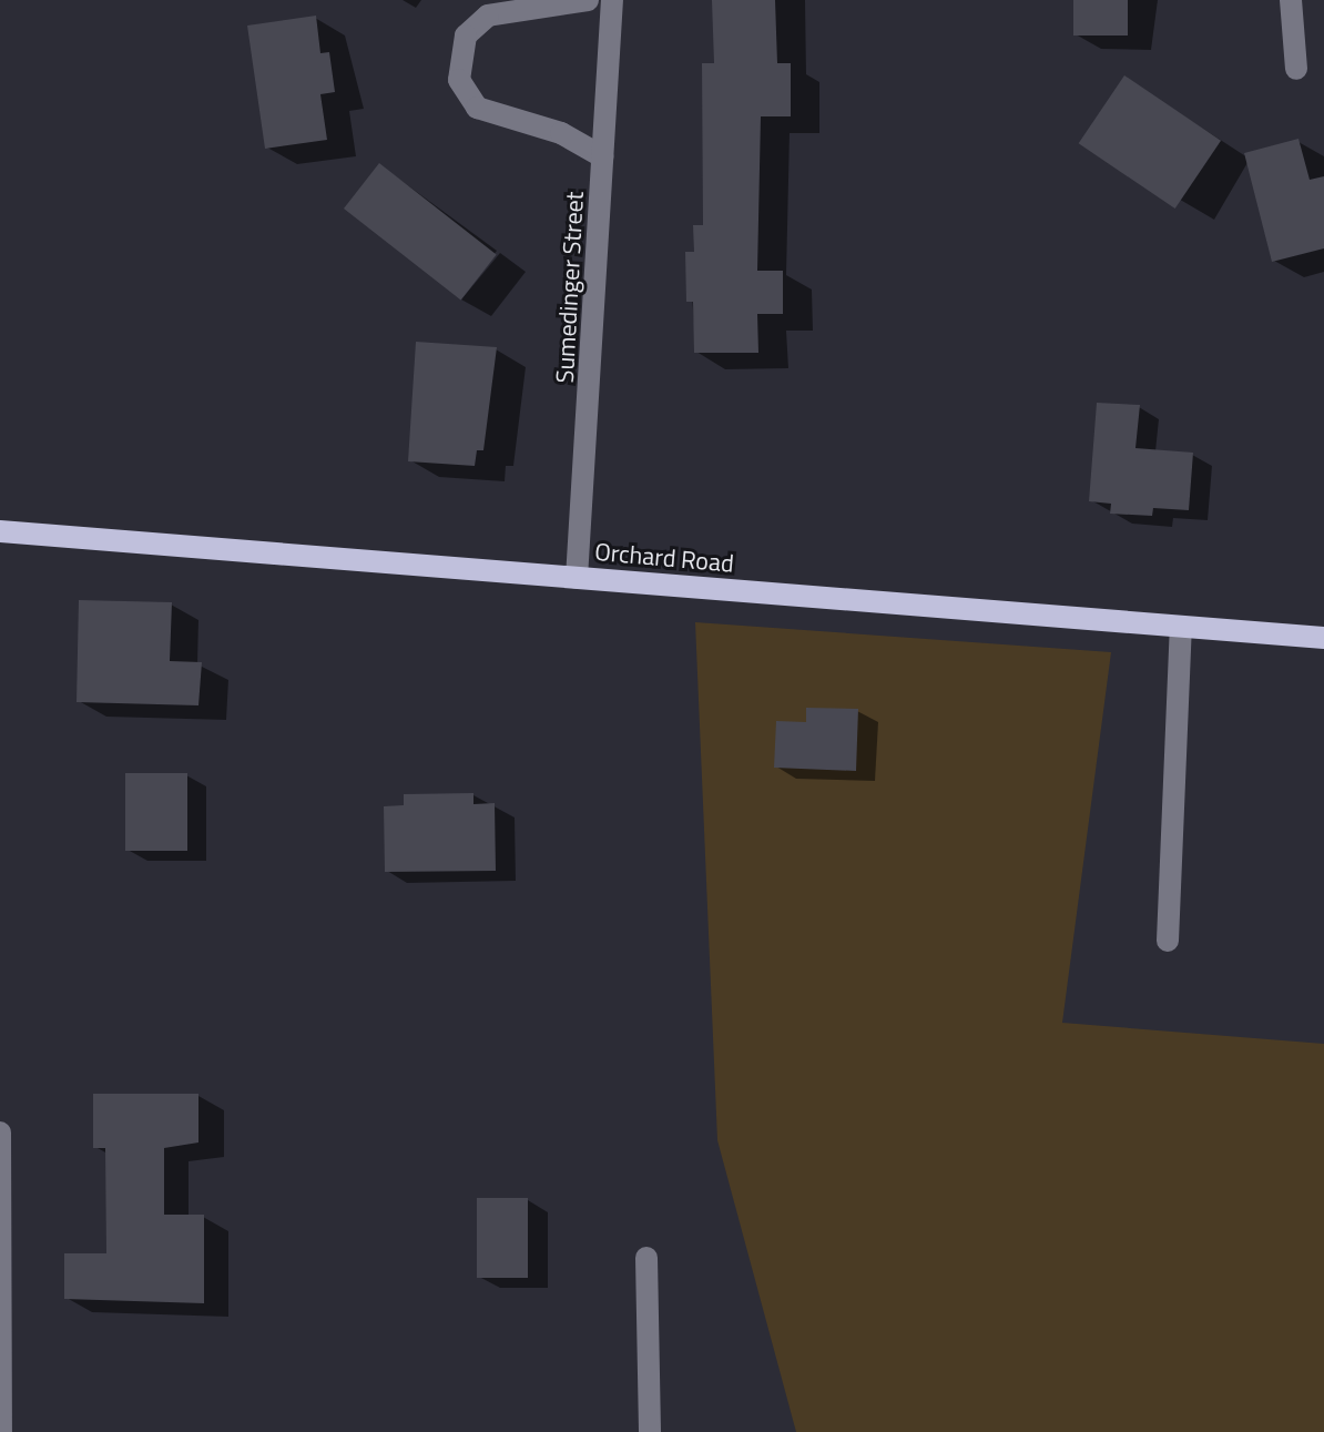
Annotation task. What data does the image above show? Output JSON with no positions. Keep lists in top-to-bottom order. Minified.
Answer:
{"streets":{"main road":["Orchard Road"],"street":["Sumedinger Street"]},"crossings":[["Sumedinger Street","Orchard Road"]]}
